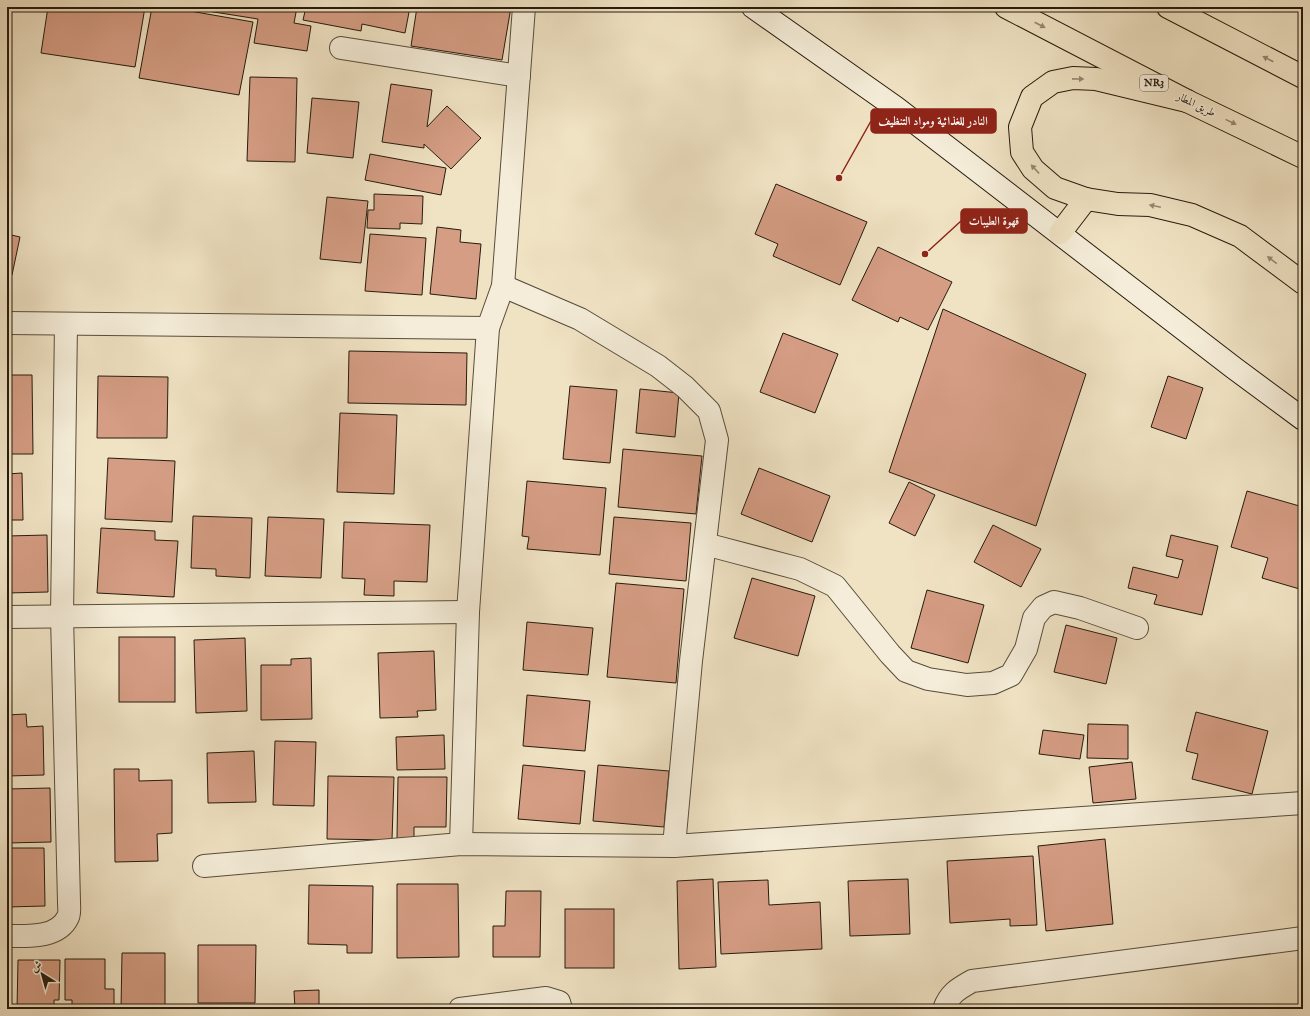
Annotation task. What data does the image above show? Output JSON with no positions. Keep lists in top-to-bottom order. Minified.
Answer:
{"streets":{"highway":["NR3","طريق المطار"]},"places":["النادر للغذائية ومواد التنظيف","قهوة الطيبات"],"north":"top left"}
